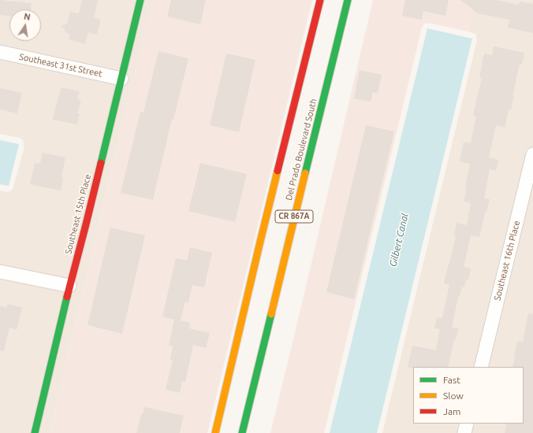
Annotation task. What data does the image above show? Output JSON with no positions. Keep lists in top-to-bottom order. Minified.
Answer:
{"streets":{"main road":["Del Prado Boulevard South","Southeast 15th Place","CR 867A"],"street":["Southeast 31st Street","Southeast 16th Place"]},"crossings":[["Southeast 31st Street","Southeast 15th Place"]],"water":["Gilbert Canal"],"legend":["Fast","Slow","Jam"],"north":"top"}
